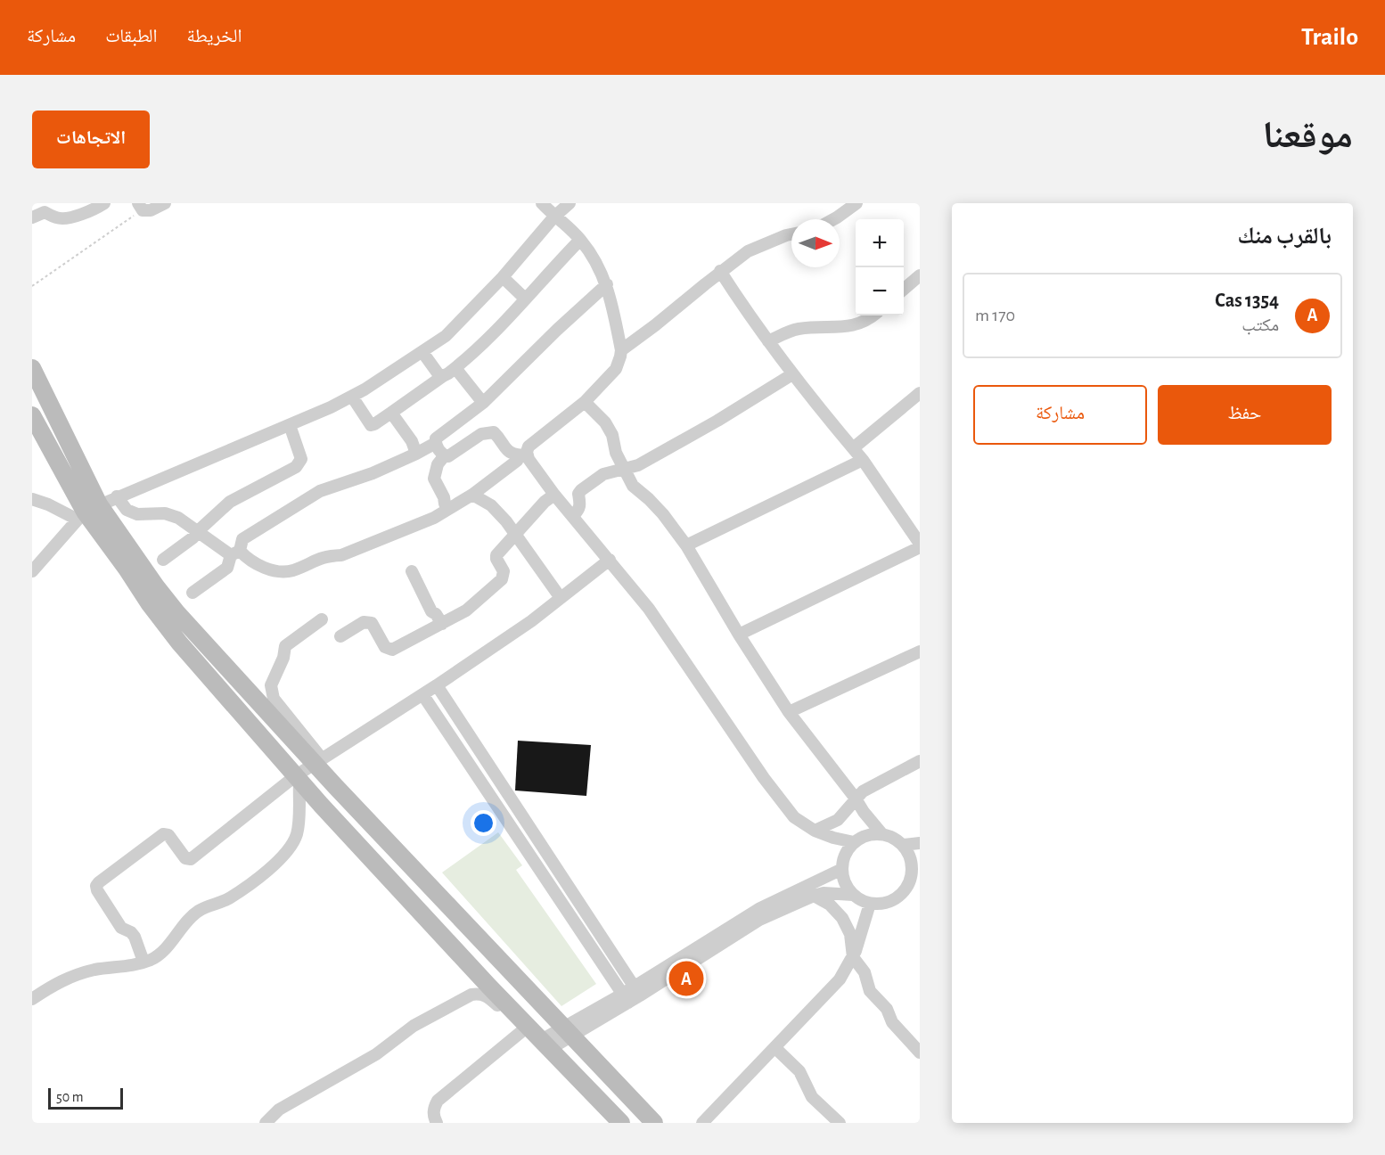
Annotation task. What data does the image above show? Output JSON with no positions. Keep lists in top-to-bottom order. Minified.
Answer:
{"scale_bar":"50 m","north":"right","page":{"header":"Trailo","nav":["الخريطة","الطبقات","مشاركة"],"title":"موقعنا","buttons":["الاتجاهات",["حفظ","مشاركة"]],"heading":"بالقرب منك","map_buttons":["+","−"],"list":[{"mark":"A","name":"Cas 1354","note":"مكتب","value":"170 m"}],"pins":"A","scale":"50 m"}}
